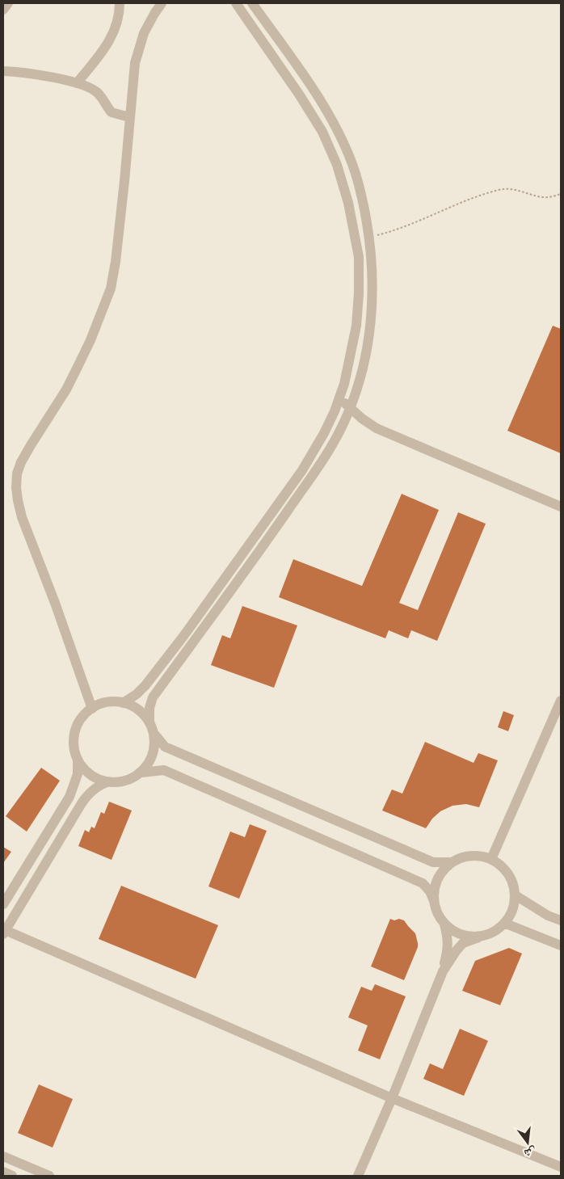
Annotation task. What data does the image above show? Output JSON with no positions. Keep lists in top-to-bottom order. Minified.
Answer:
{"north":"bottom"}
